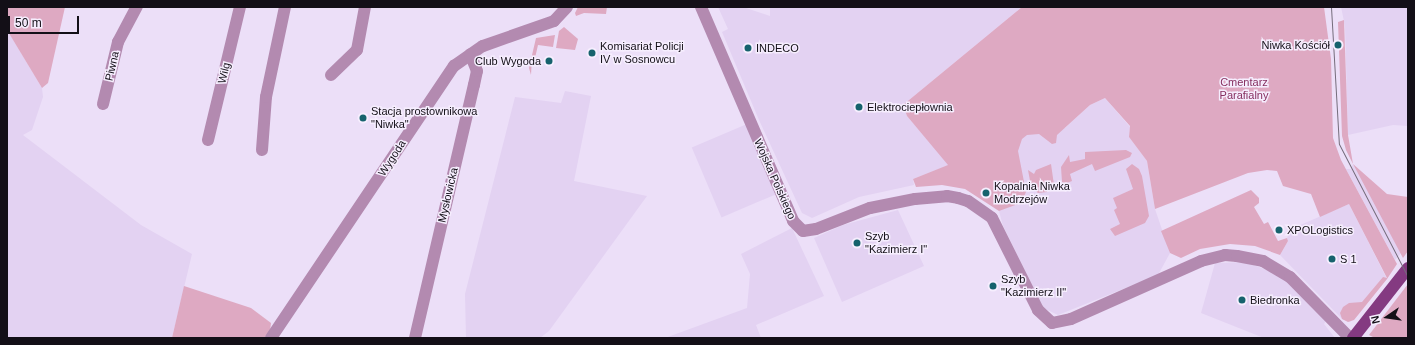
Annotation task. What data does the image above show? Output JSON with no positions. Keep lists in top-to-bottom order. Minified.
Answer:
{"streets":{"street":["Piwna","Wilg","Wygoda","Wojska Polskiego","Mysłowicka"]},"crossings":[["Wygoda","Mysłowicka"]],"parks":["Cmentarz Parafialny"],"places":["Niwka Kościół","INDECO","Komisariat Policji IV w Sosnowcu","Club Wygoda","Elektrociepłownia","Stacja prostownikowa \"Niwka\"","Kopalnia Niwka Modrzejów","XPOLogistics","Szyb \"Kazimierz I\"","S 1","Szyb \"Kazimierz II\"","Biedronka"],"scale_bar":"50 m","north":"left"}
